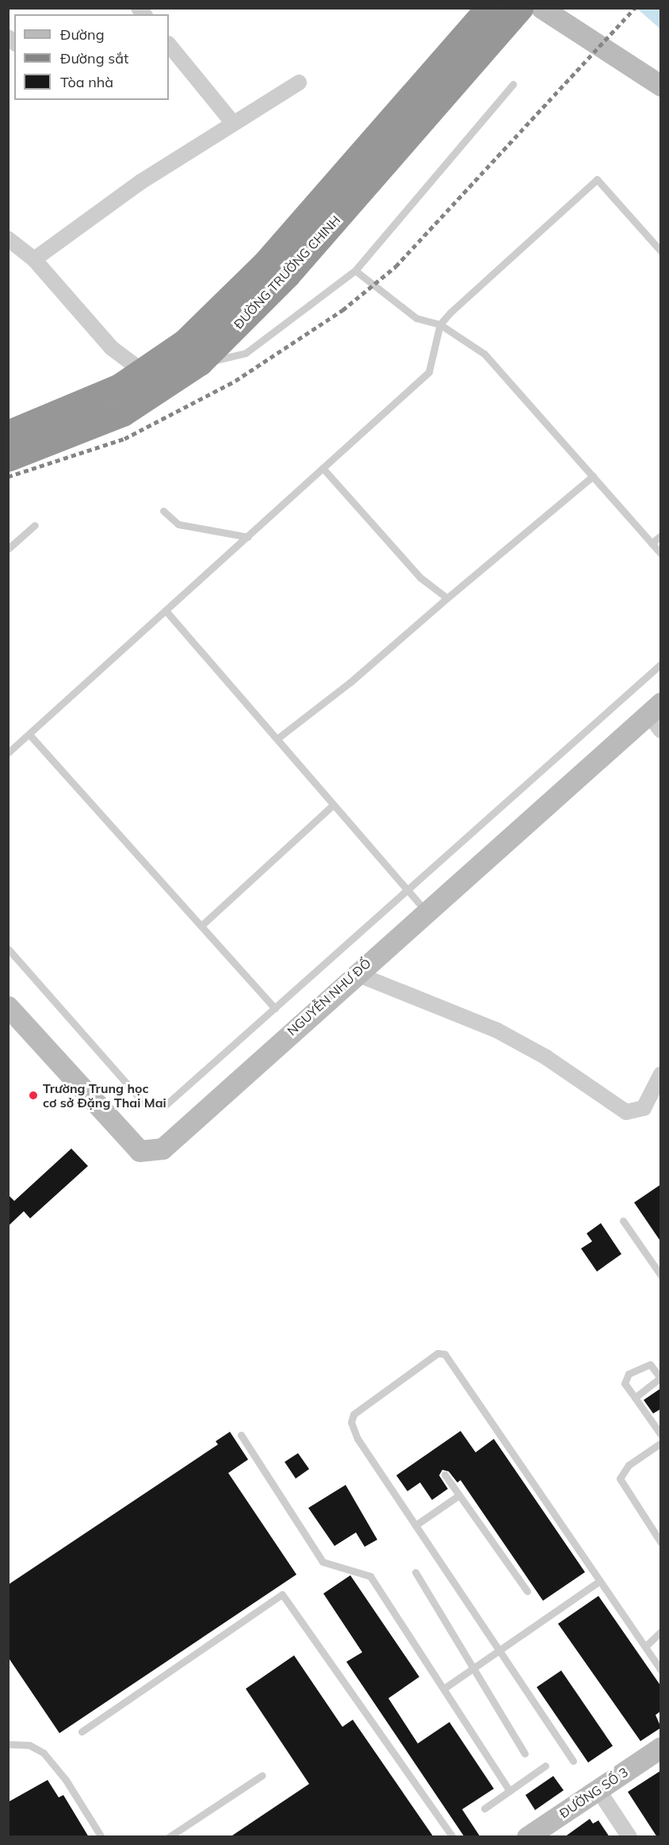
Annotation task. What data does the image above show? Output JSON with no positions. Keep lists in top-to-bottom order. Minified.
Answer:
{"streets":{"highway":["ĐƯỜNG TRƯỜNG CHINH"],"street":["NGUYỄN NHƯ ĐỔ","ĐƯỜNG SỐ 3"]},"places":["Trường Trung học cơ sở Đặng Thai Mai"],"legend":["Đường","Đường sắt","Tòa nhà"]}
